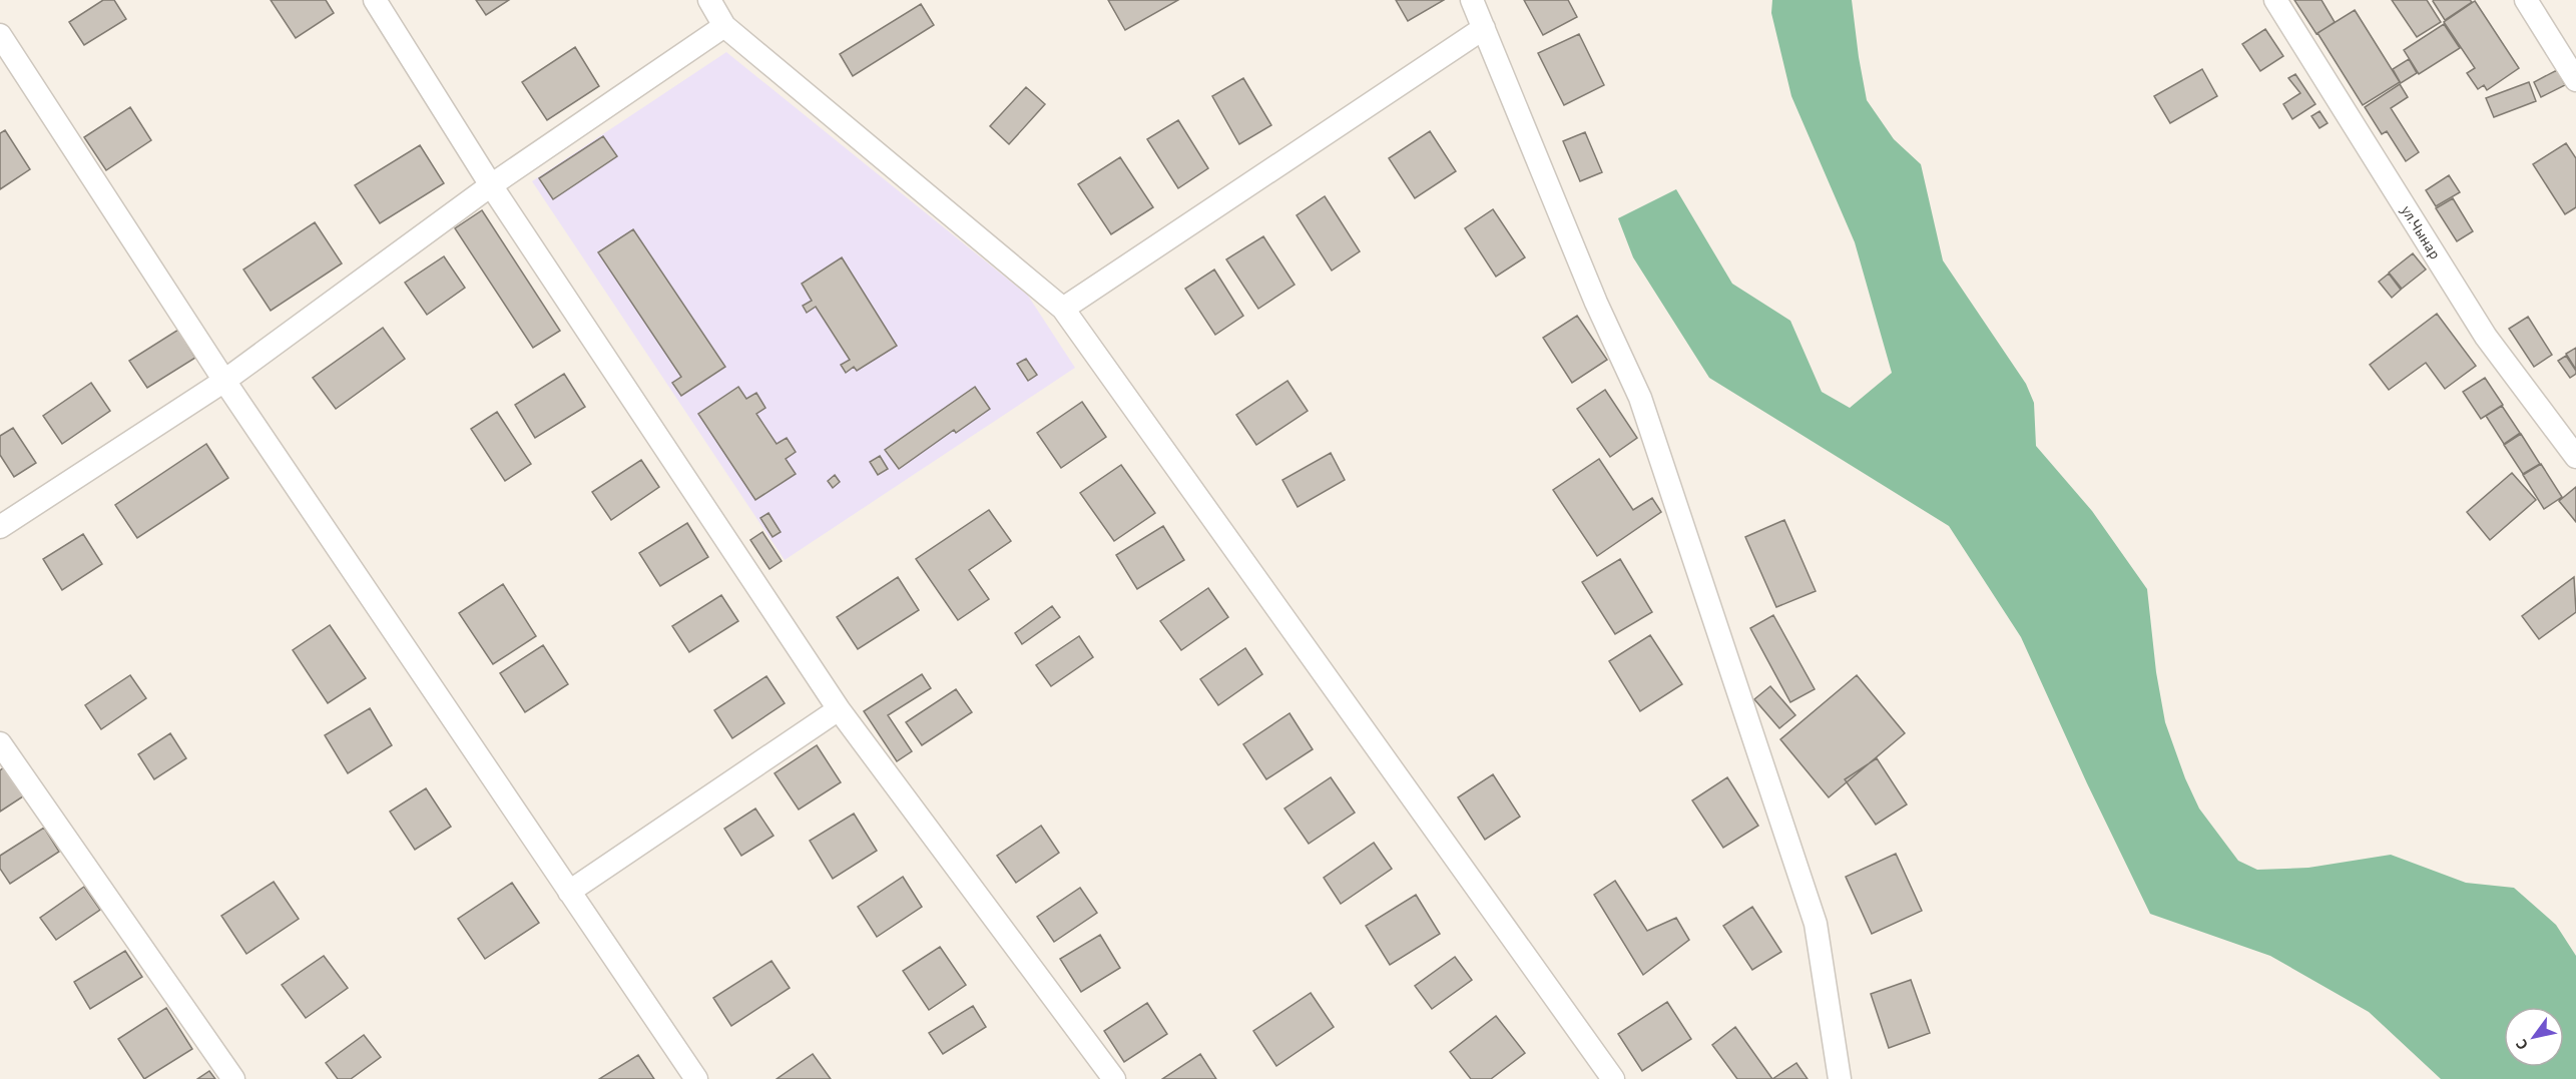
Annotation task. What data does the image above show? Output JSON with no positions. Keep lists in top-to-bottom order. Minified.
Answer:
{"streets":{"street":["ул.Чынар"]},"north":"bottom left"}
